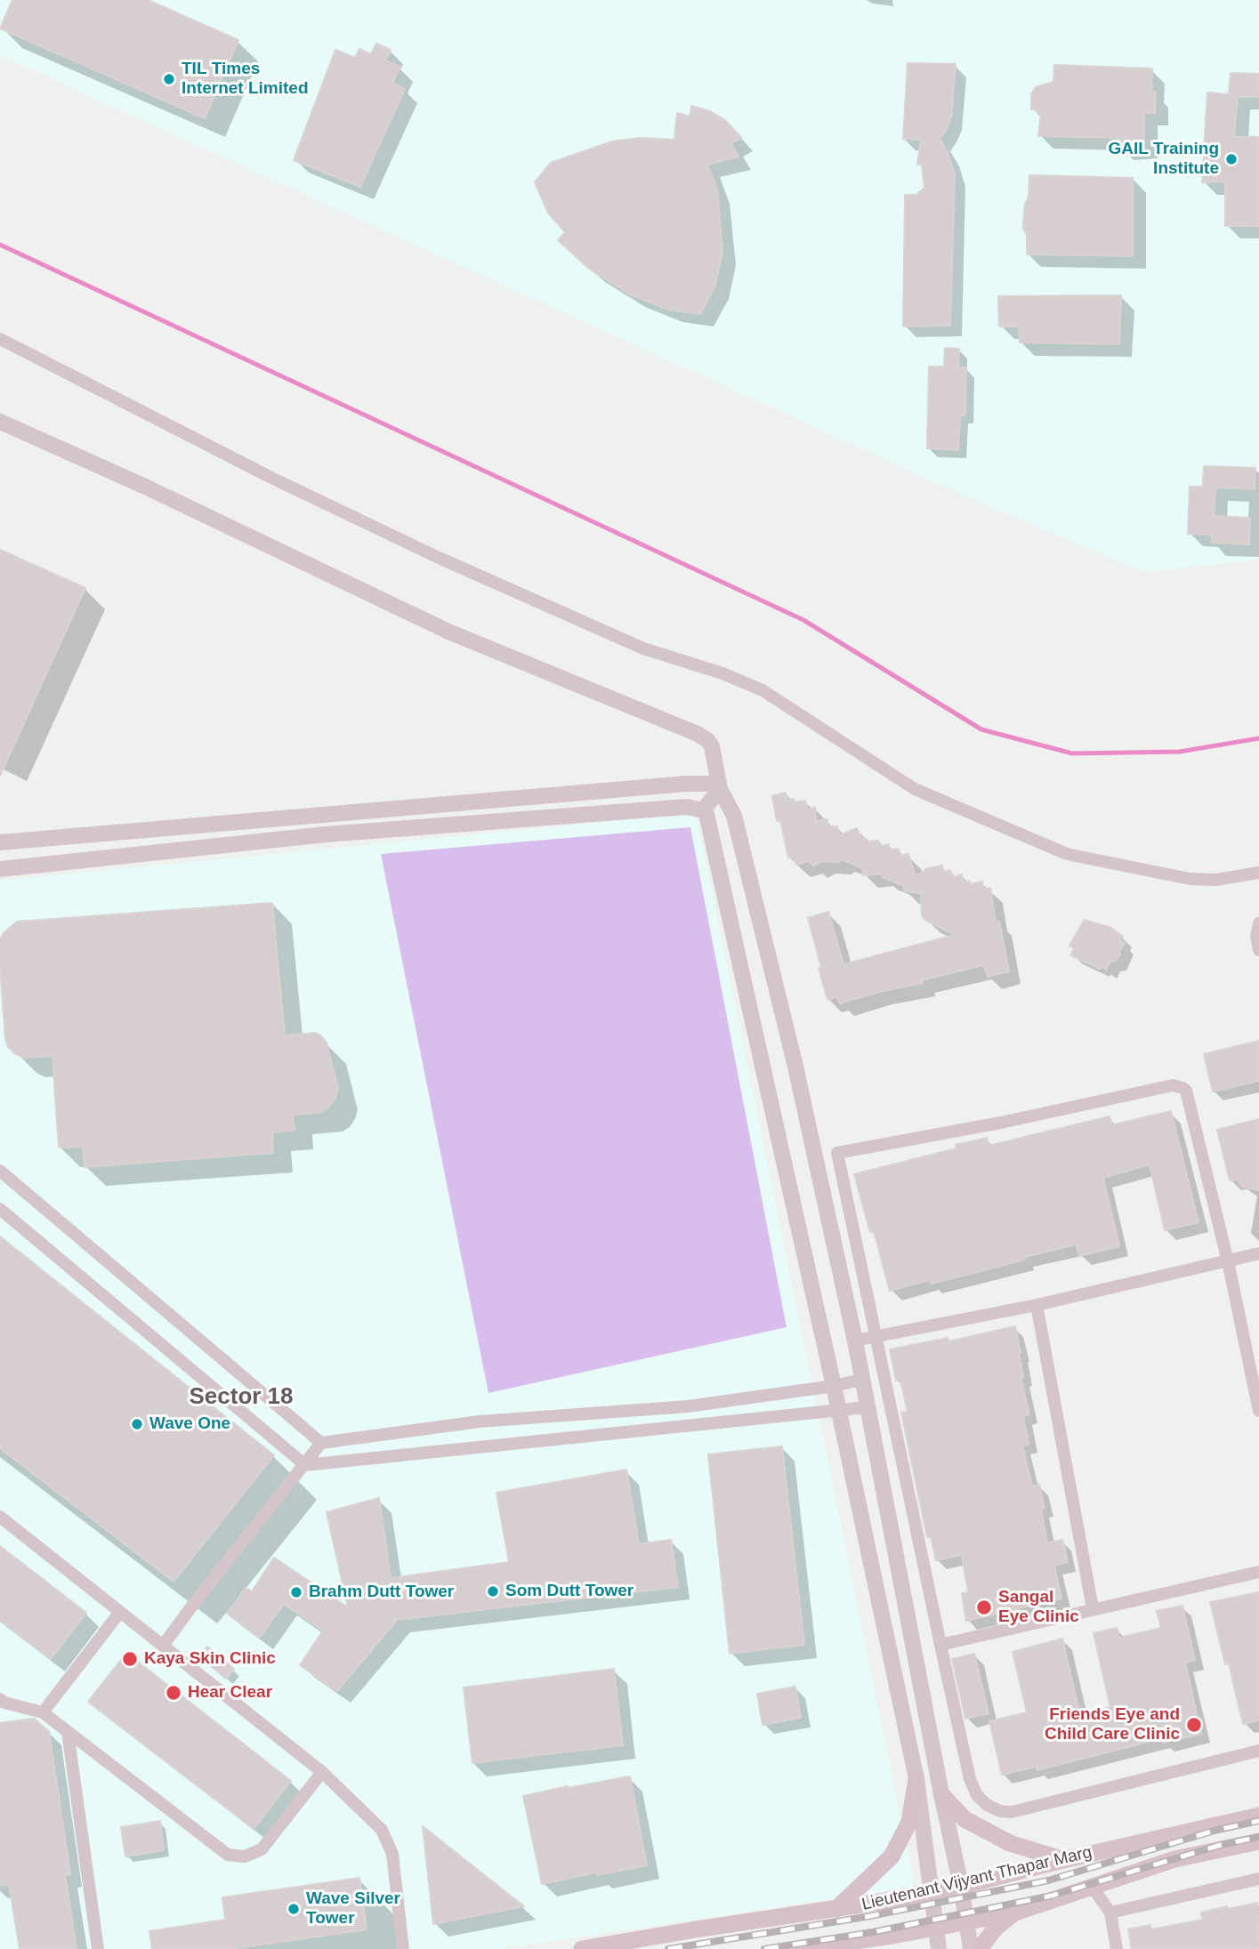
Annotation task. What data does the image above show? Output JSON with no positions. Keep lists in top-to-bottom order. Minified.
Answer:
{"streets":{"main road":["Lieutenant Vijyant Thapar Marg"]},"districts":["Sector 18"],"places":["TIL Times Internet Limited","GAIL Training Institute","Wave One","Som Dutt Tower","Brahm Dutt Tower","Sangal Eye Clinic","Kaya Skin Clinic","Hear Clear","Friends Eye and Child Care Clinic","Wave Silver Tower"]}
